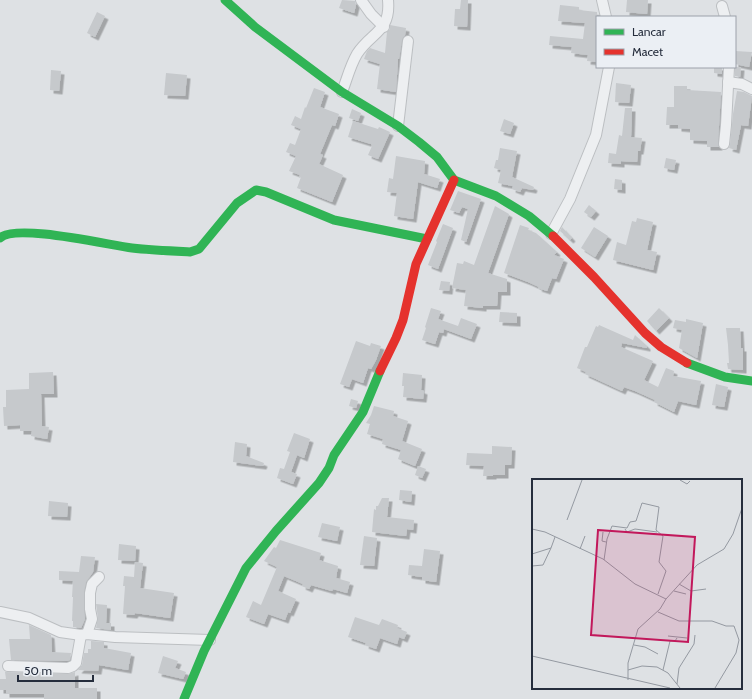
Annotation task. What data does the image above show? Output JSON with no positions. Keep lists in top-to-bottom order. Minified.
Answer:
{"legend":["Lancar","Macet"],"scale_bar":"50 m"}
